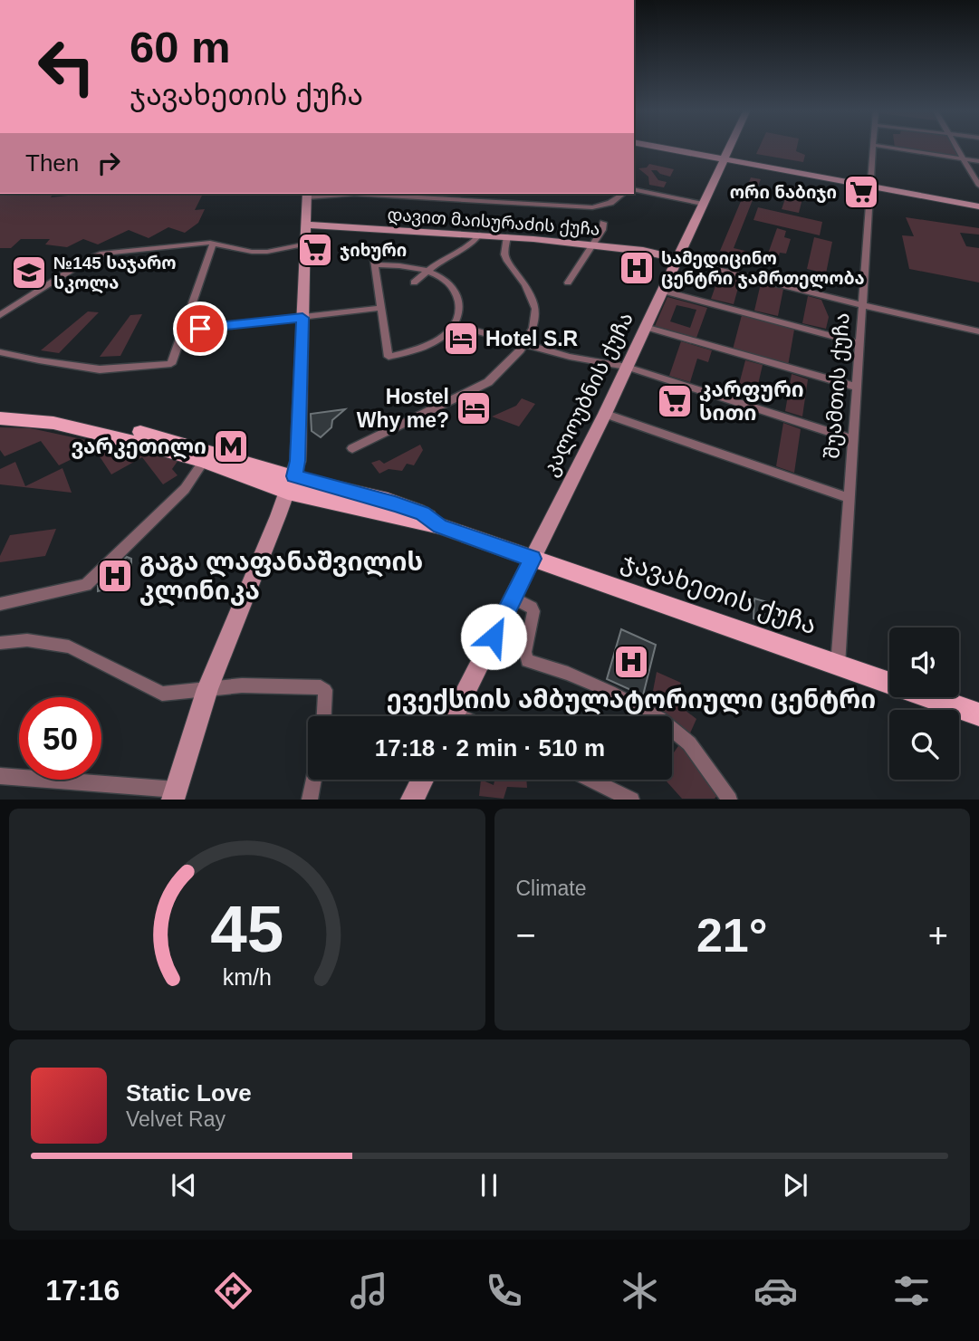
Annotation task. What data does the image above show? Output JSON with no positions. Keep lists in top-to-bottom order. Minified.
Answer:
{"streets":{"main road":["ჯავახეთის ქუჩა"],"street":["დავით მაისურაძის ქუჩა","შუამთის ქუჩა","კალოუბნის ქუჩა"]},"crossings":[["დავით მაისურაძის ქუჩა","კალოუბნის ქუჩა"],["შუამთის ქუჩა","ჯავახეთის ქუჩა"],["კალოუბნის ქუჩა","ჯავახეთის ქუჩა"]],"places":{"supermarket":["ორი ნაბიჯი","ჯიხური","კარფური სითი"],"hospital":["სამედიცინო ცენტრი ჯამრთელობა","გაგა ლაფანაშვილის კლინიკა","ევექსიის ამბულატორიული ცენტრი"],"school or university":["№145 საჯარო სკოლა"],"hotel":["Hotel S.R","Hostel Why me?"],"metro station":["ვარკეთილი"]},"page":{"turn":["60 m","ჯავახეთის ქუჩა"],"then":"Then","limit":"50","trip":"17:18 · 2 min · 510 m","tile":"Climate","heat":["−","21°","+"],"song":["Static Love","Velvet Ray"],"tabs":"17:16","gauge":["45","km/h"]}}
